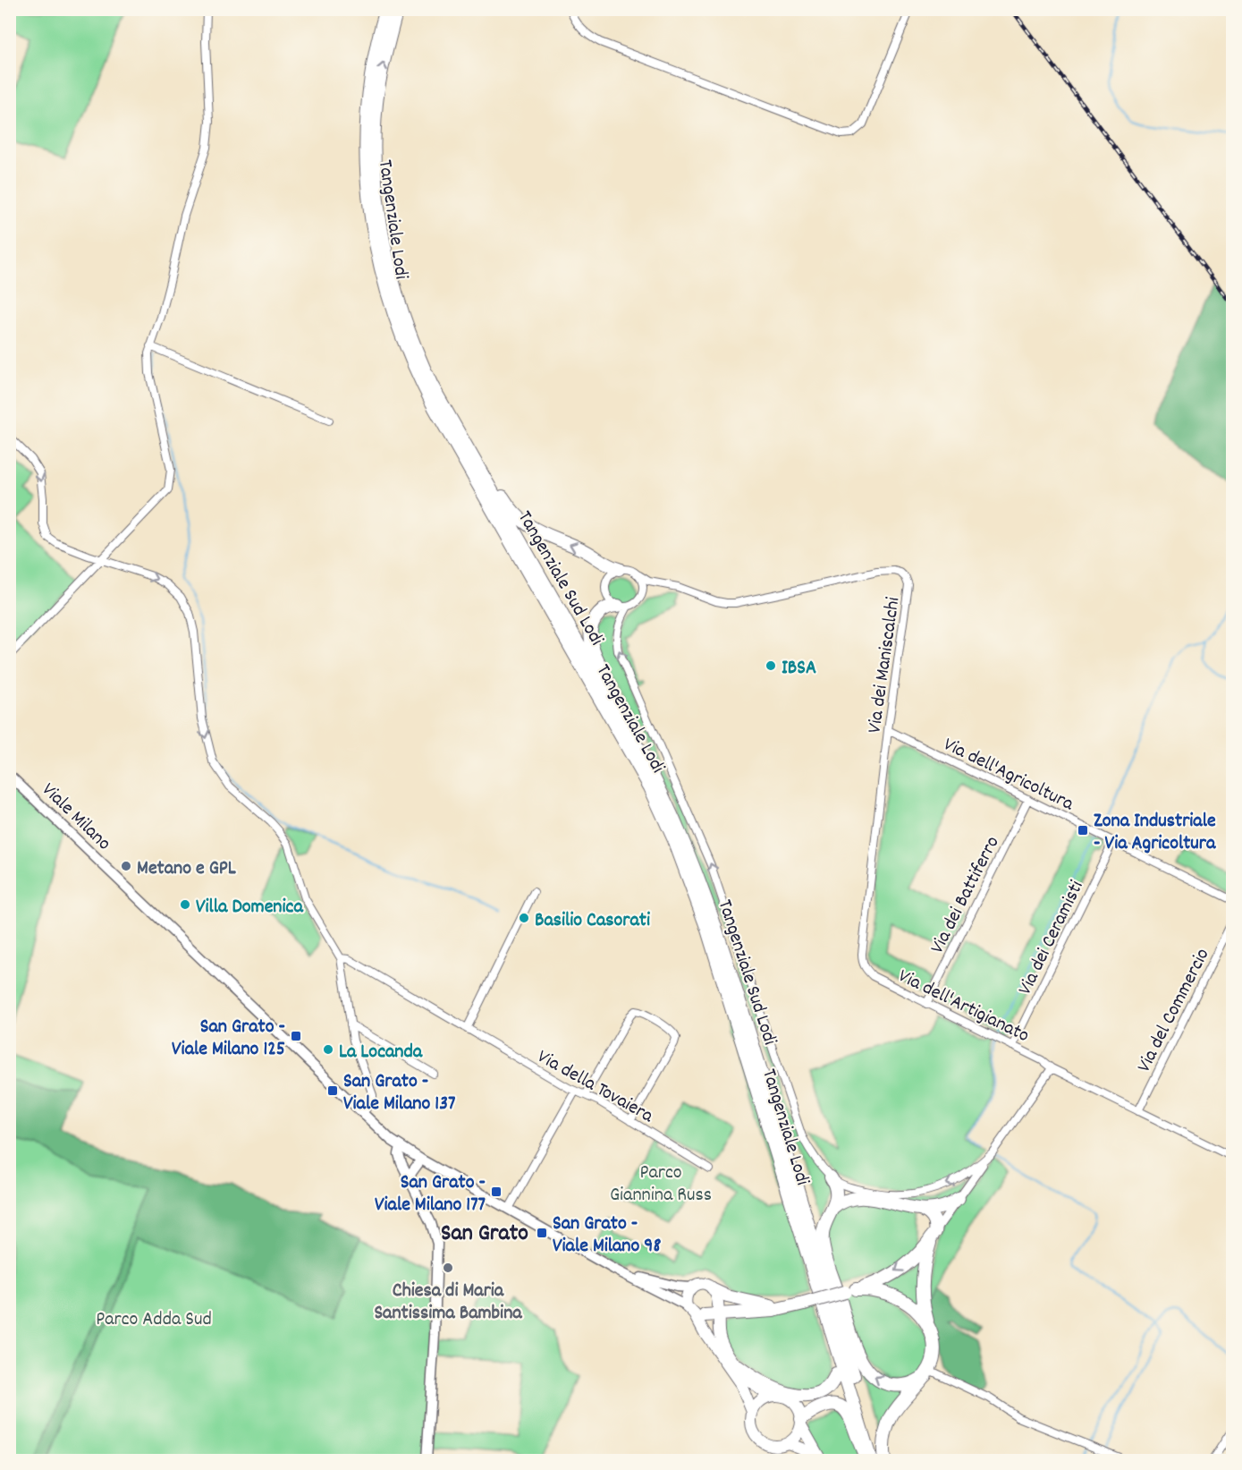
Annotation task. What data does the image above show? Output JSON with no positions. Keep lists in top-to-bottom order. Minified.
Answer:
{"streets":{"main road":["Tangenziale Lodi","Tangenziale Sud Lodi"],"street":["Via dei Maniscalchi","Via dell'Agricoltura","Viale Milano","Via dei Battiferro","Via dei Ceramisti","Via dell'Artigianato","Via del Commercio","Via della Tovaiera"]},"crossings":[["Via dei Maniscalchi","Via dell'Agricoltura"],["Via dei Maniscalchi","Via dell'Artigianato"],["Via dell'Agricoltura","Via dei Battiferro"],["Via dell'Agricoltura","Via dei Ceramisti"],["Via dei Battiferro","Via dell'Artigianato"],["Via dei Ceramisti","Via dell'Artigianato"],["Via dell'Artigianato","Via del Commercio"]],"districts":["San Grato"],"parks":["Parco Giannina Russ","Parco Adda Sud"],"places":{"other":["IBSA","Metano e GPL","Villa Domenica","Basilio Casorati","La Locanda","Chiesa di Maria Santissima Bambina"],"transit":["Zona Industriale - Via Agricoltura","San Grato - Viale Milano 125","San Grato - Viale Milano 137","San Grato - Viale Milano 177","San Grato - Viale Milano 98"]}}
